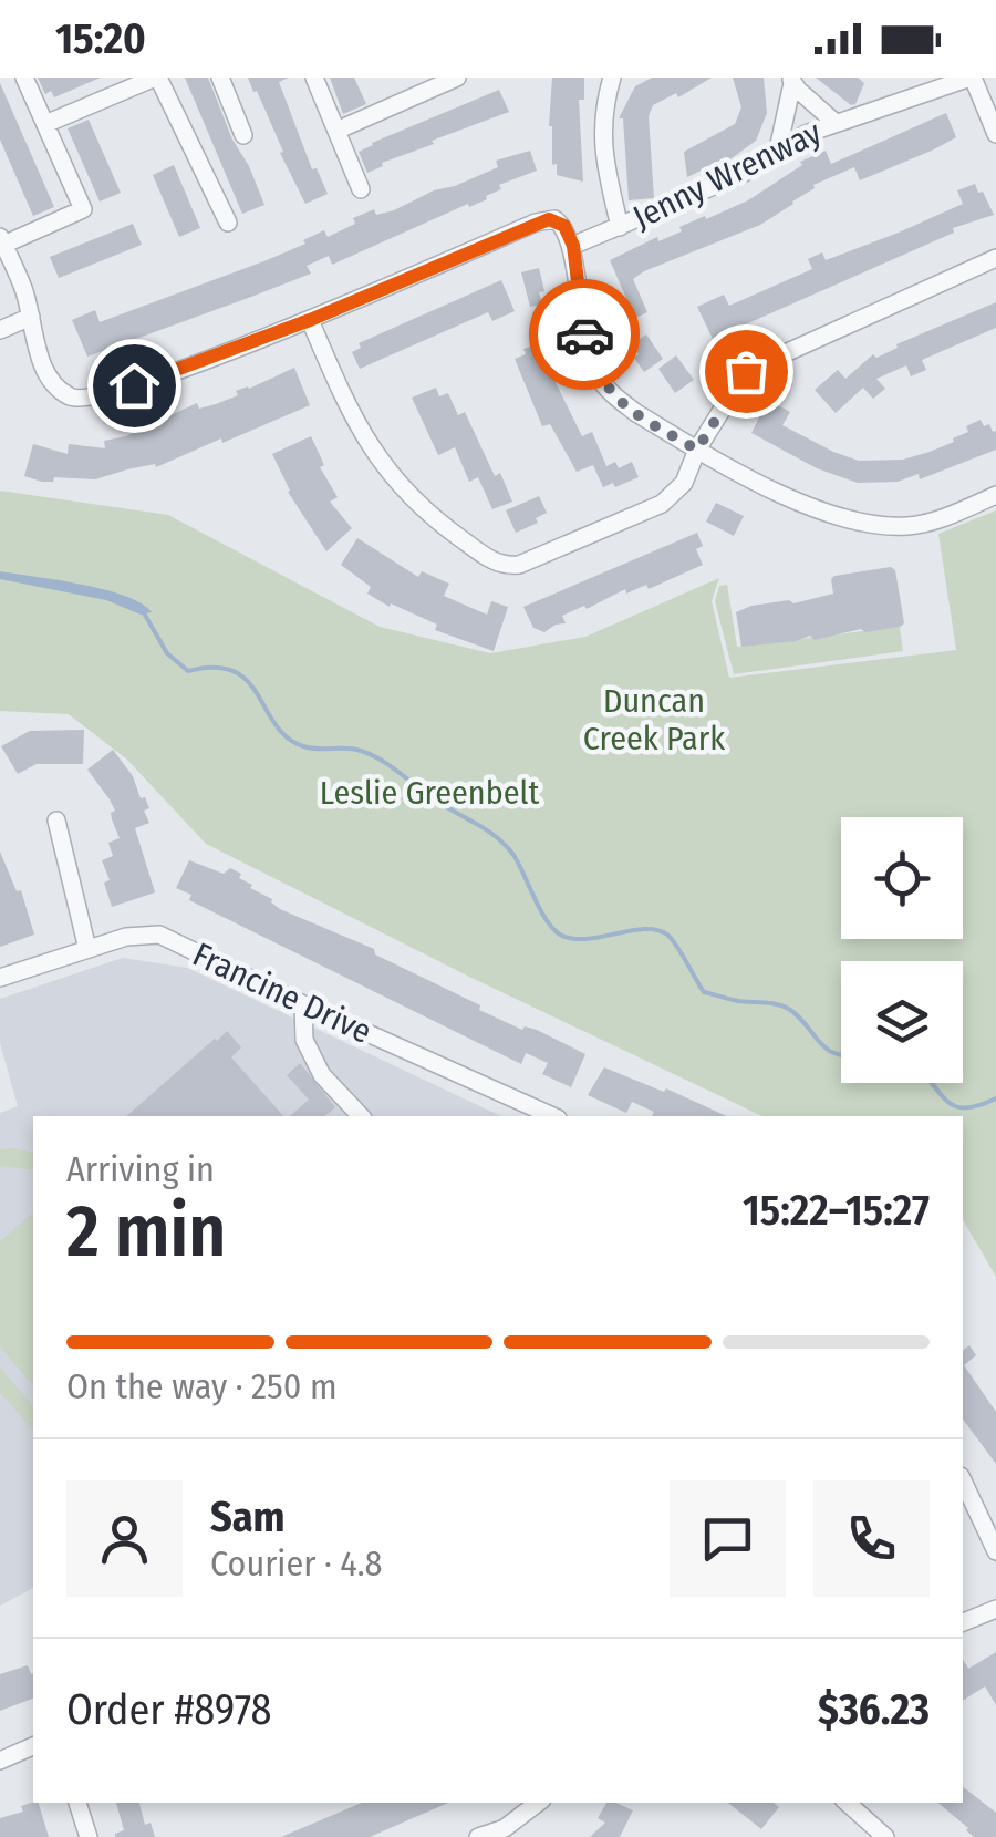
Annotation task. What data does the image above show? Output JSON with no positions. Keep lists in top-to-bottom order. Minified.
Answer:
{"streets":{"street":["Jenny Wrenway","Francine Drive"]},"parks":["Duncan Creek Park","Leslie Greenbelt"],"page":{"status":"15:20","heading":["2 min","Arriving in","15:22–15:27"],"panel":["Sam","Courier · 4.8","Order #8978","$36.23"],"bar":"On the way · 250 m"}}
